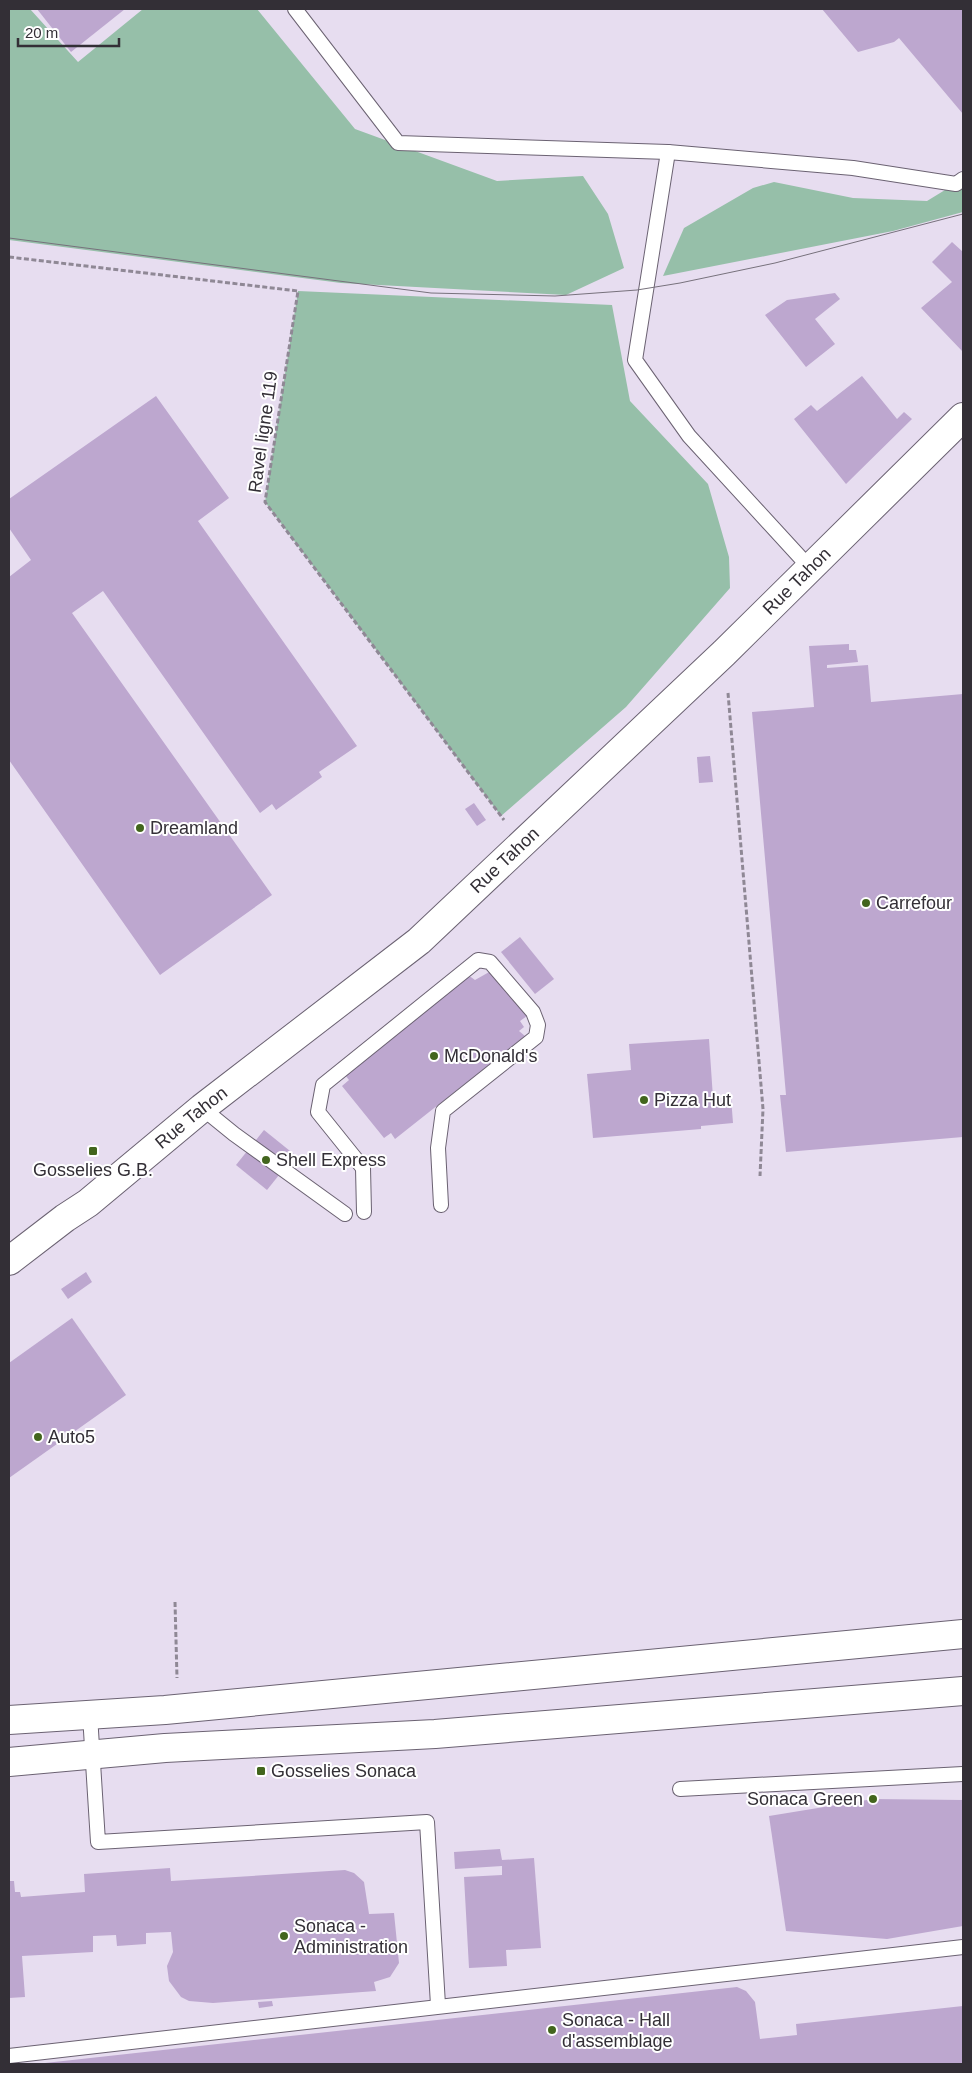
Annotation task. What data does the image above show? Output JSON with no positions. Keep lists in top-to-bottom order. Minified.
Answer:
{"streets":{"main road":["Rue Tahon"],"path":["Ravel ligne 119"]},"crossings":[["Ravel ligne 119","Rue Tahon"]],"places":{"other":["Dreamland","Carrefour","McDonald's","Pizza Hut","Shell Express","Auto5","Sonaca Green","Sonaca - Administration","Sonaca - Hall d'assemblage"],"transit":["Gosselies G.B.","Gosselies Sonaca"]},"scale_bar":"20 m"}
